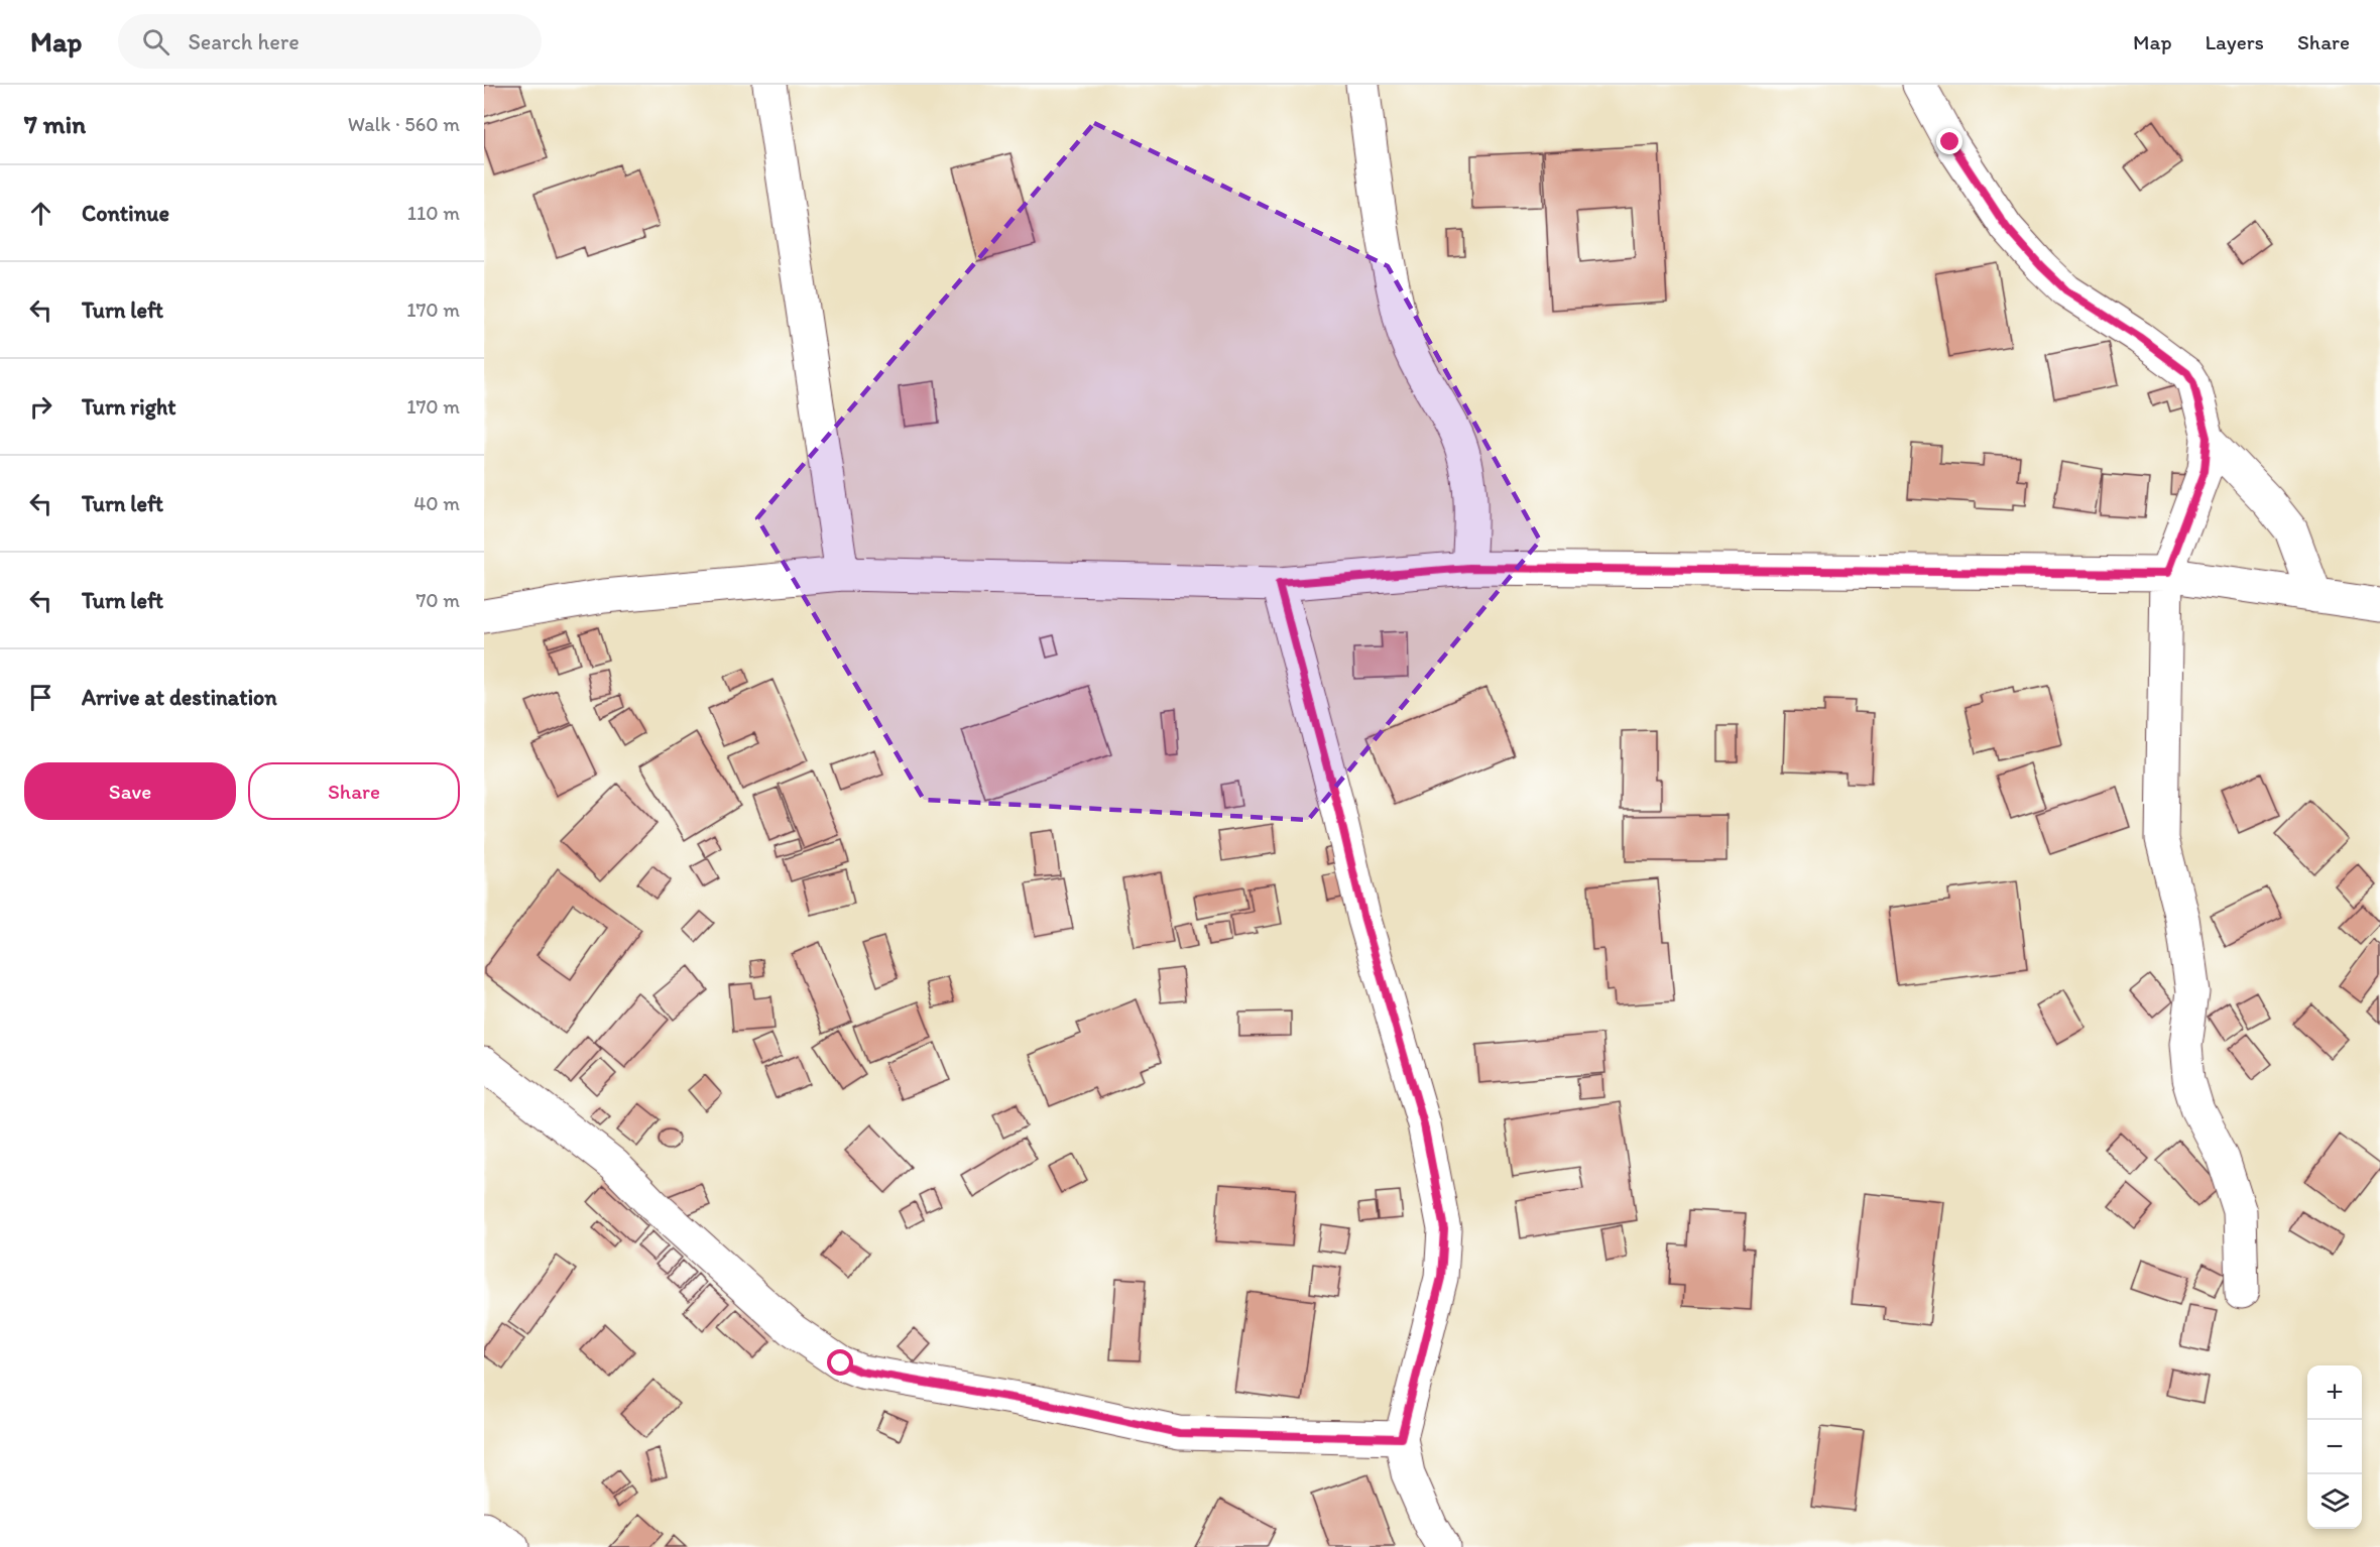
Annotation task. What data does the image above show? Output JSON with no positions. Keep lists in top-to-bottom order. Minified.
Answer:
{"page":{"header":"Map","search":"Search here","nav":["Map","Layers","Share"],"heading":["7 min","Walk · 560 m"],"list":[["Continue","110 m"],["Turn left","170 m"],["Turn right","170 m"],["Turn left","40 m"],["Turn left","70 m"],"Arrive at destination"],"buttons":["Save","Share"],"map_buttons":["+","−"]}}
